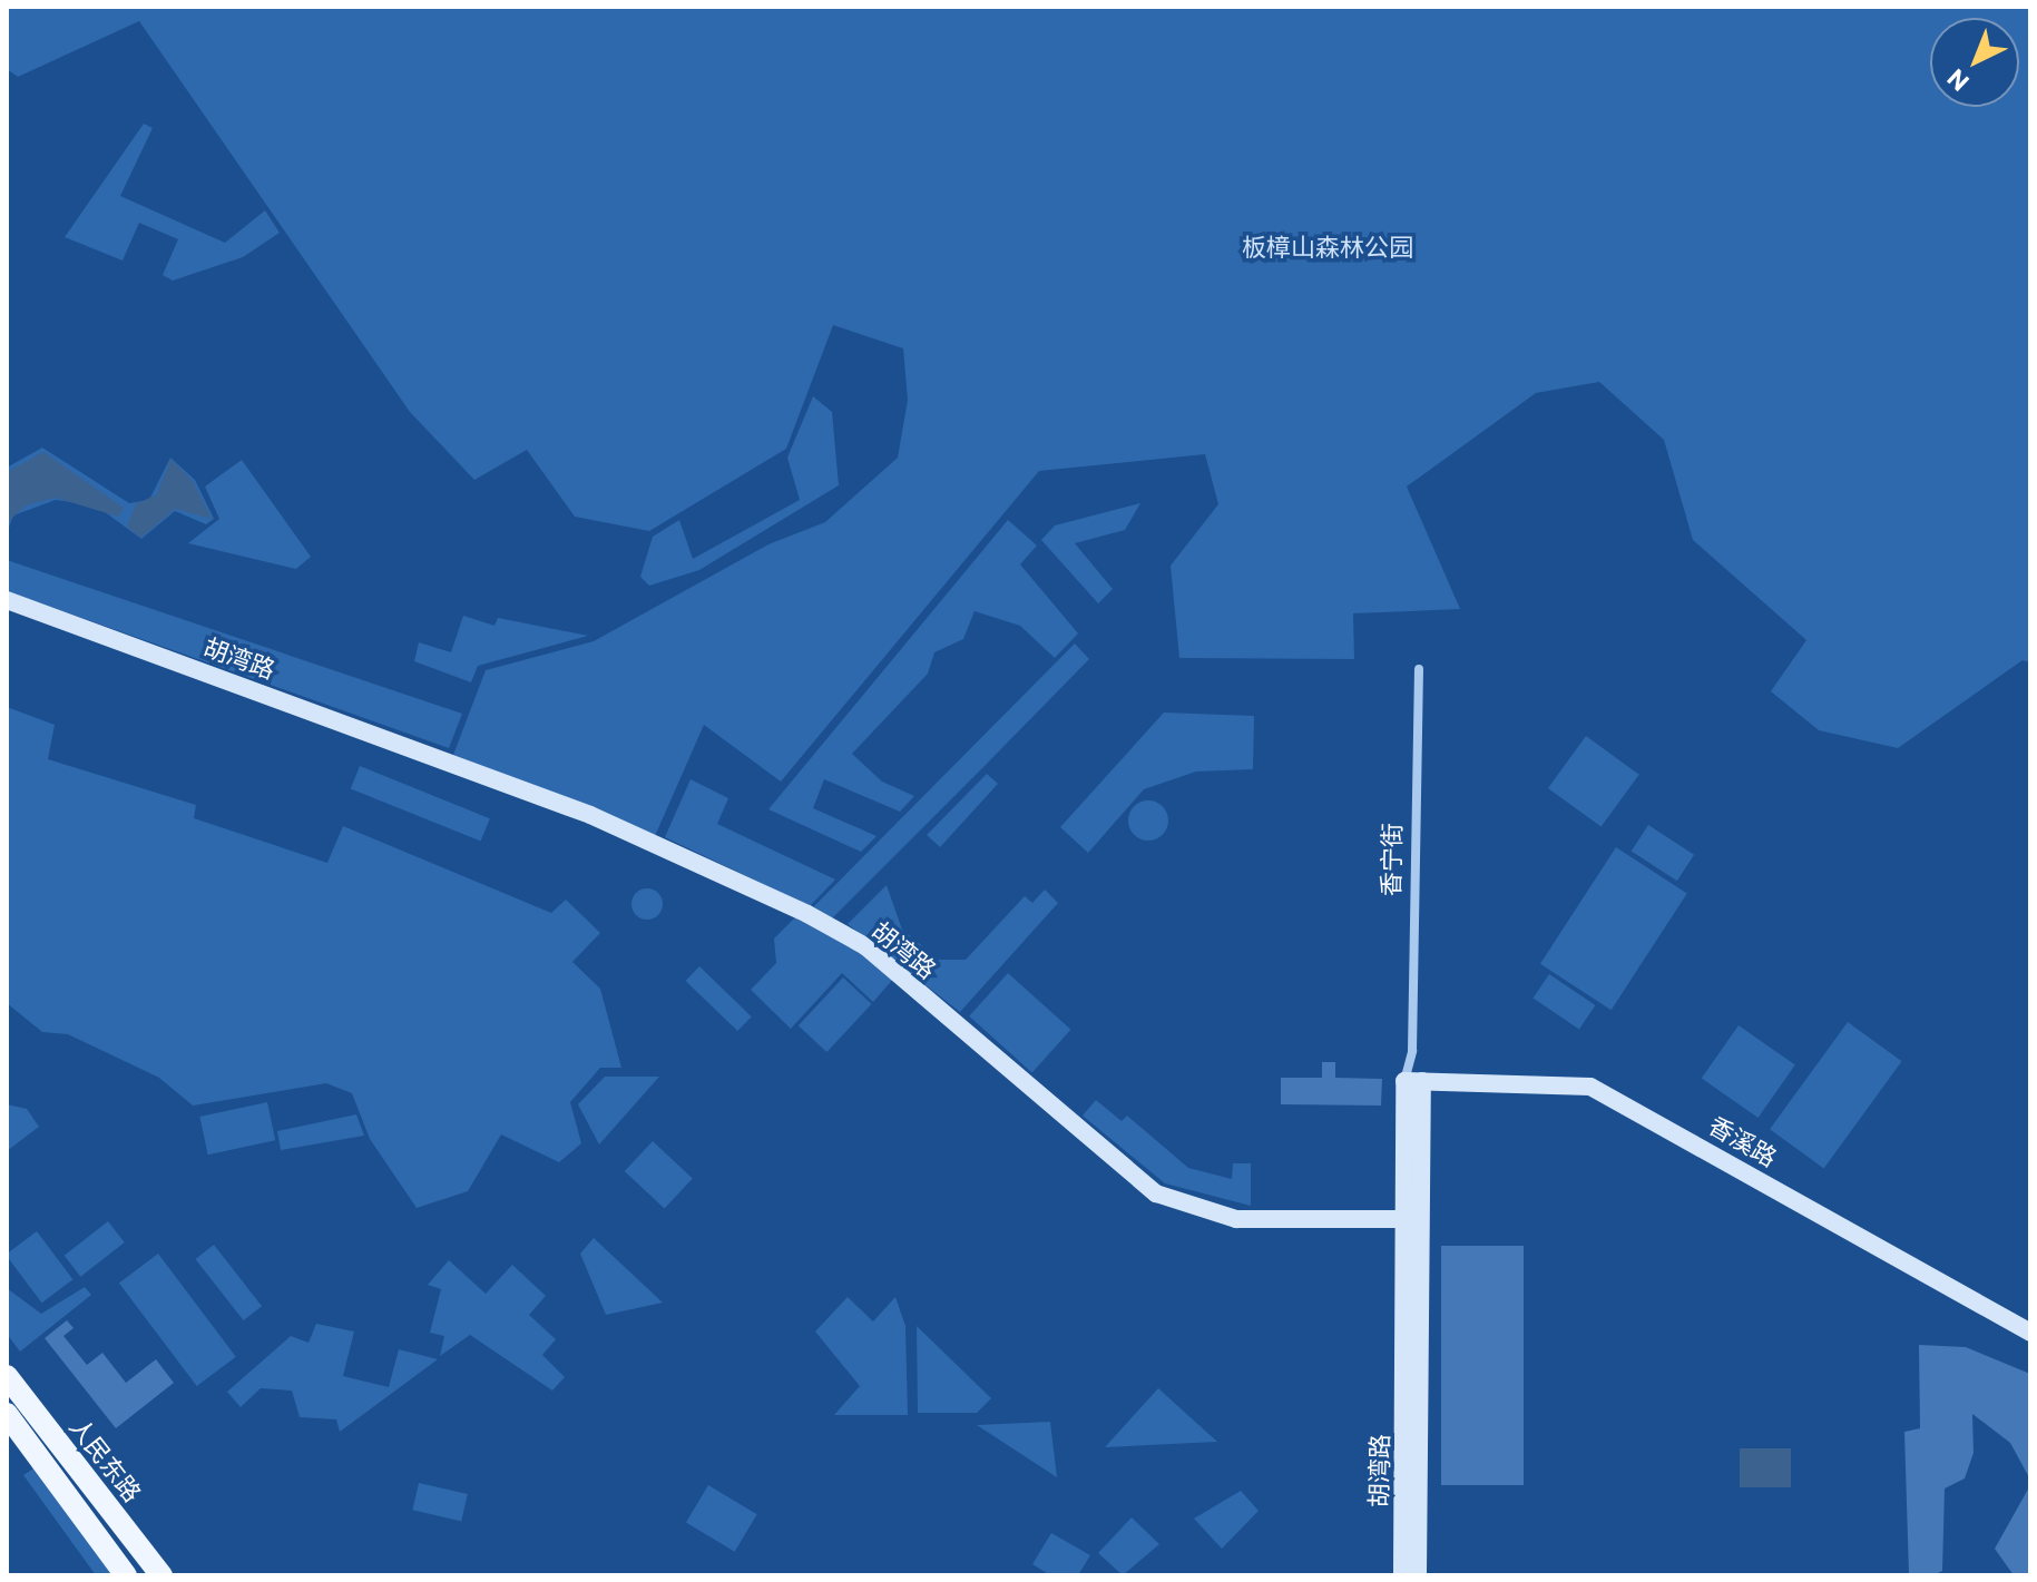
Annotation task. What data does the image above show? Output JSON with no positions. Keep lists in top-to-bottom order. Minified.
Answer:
{"streets":{"main road":["人民东路"],"street":["胡湾路","香宁街","香溪路"]},"crossings":[["胡湾路","香宁街"],["香宁街","香溪路"]],"parks":["板樟山森林公园"],"north":"bottom left"}
